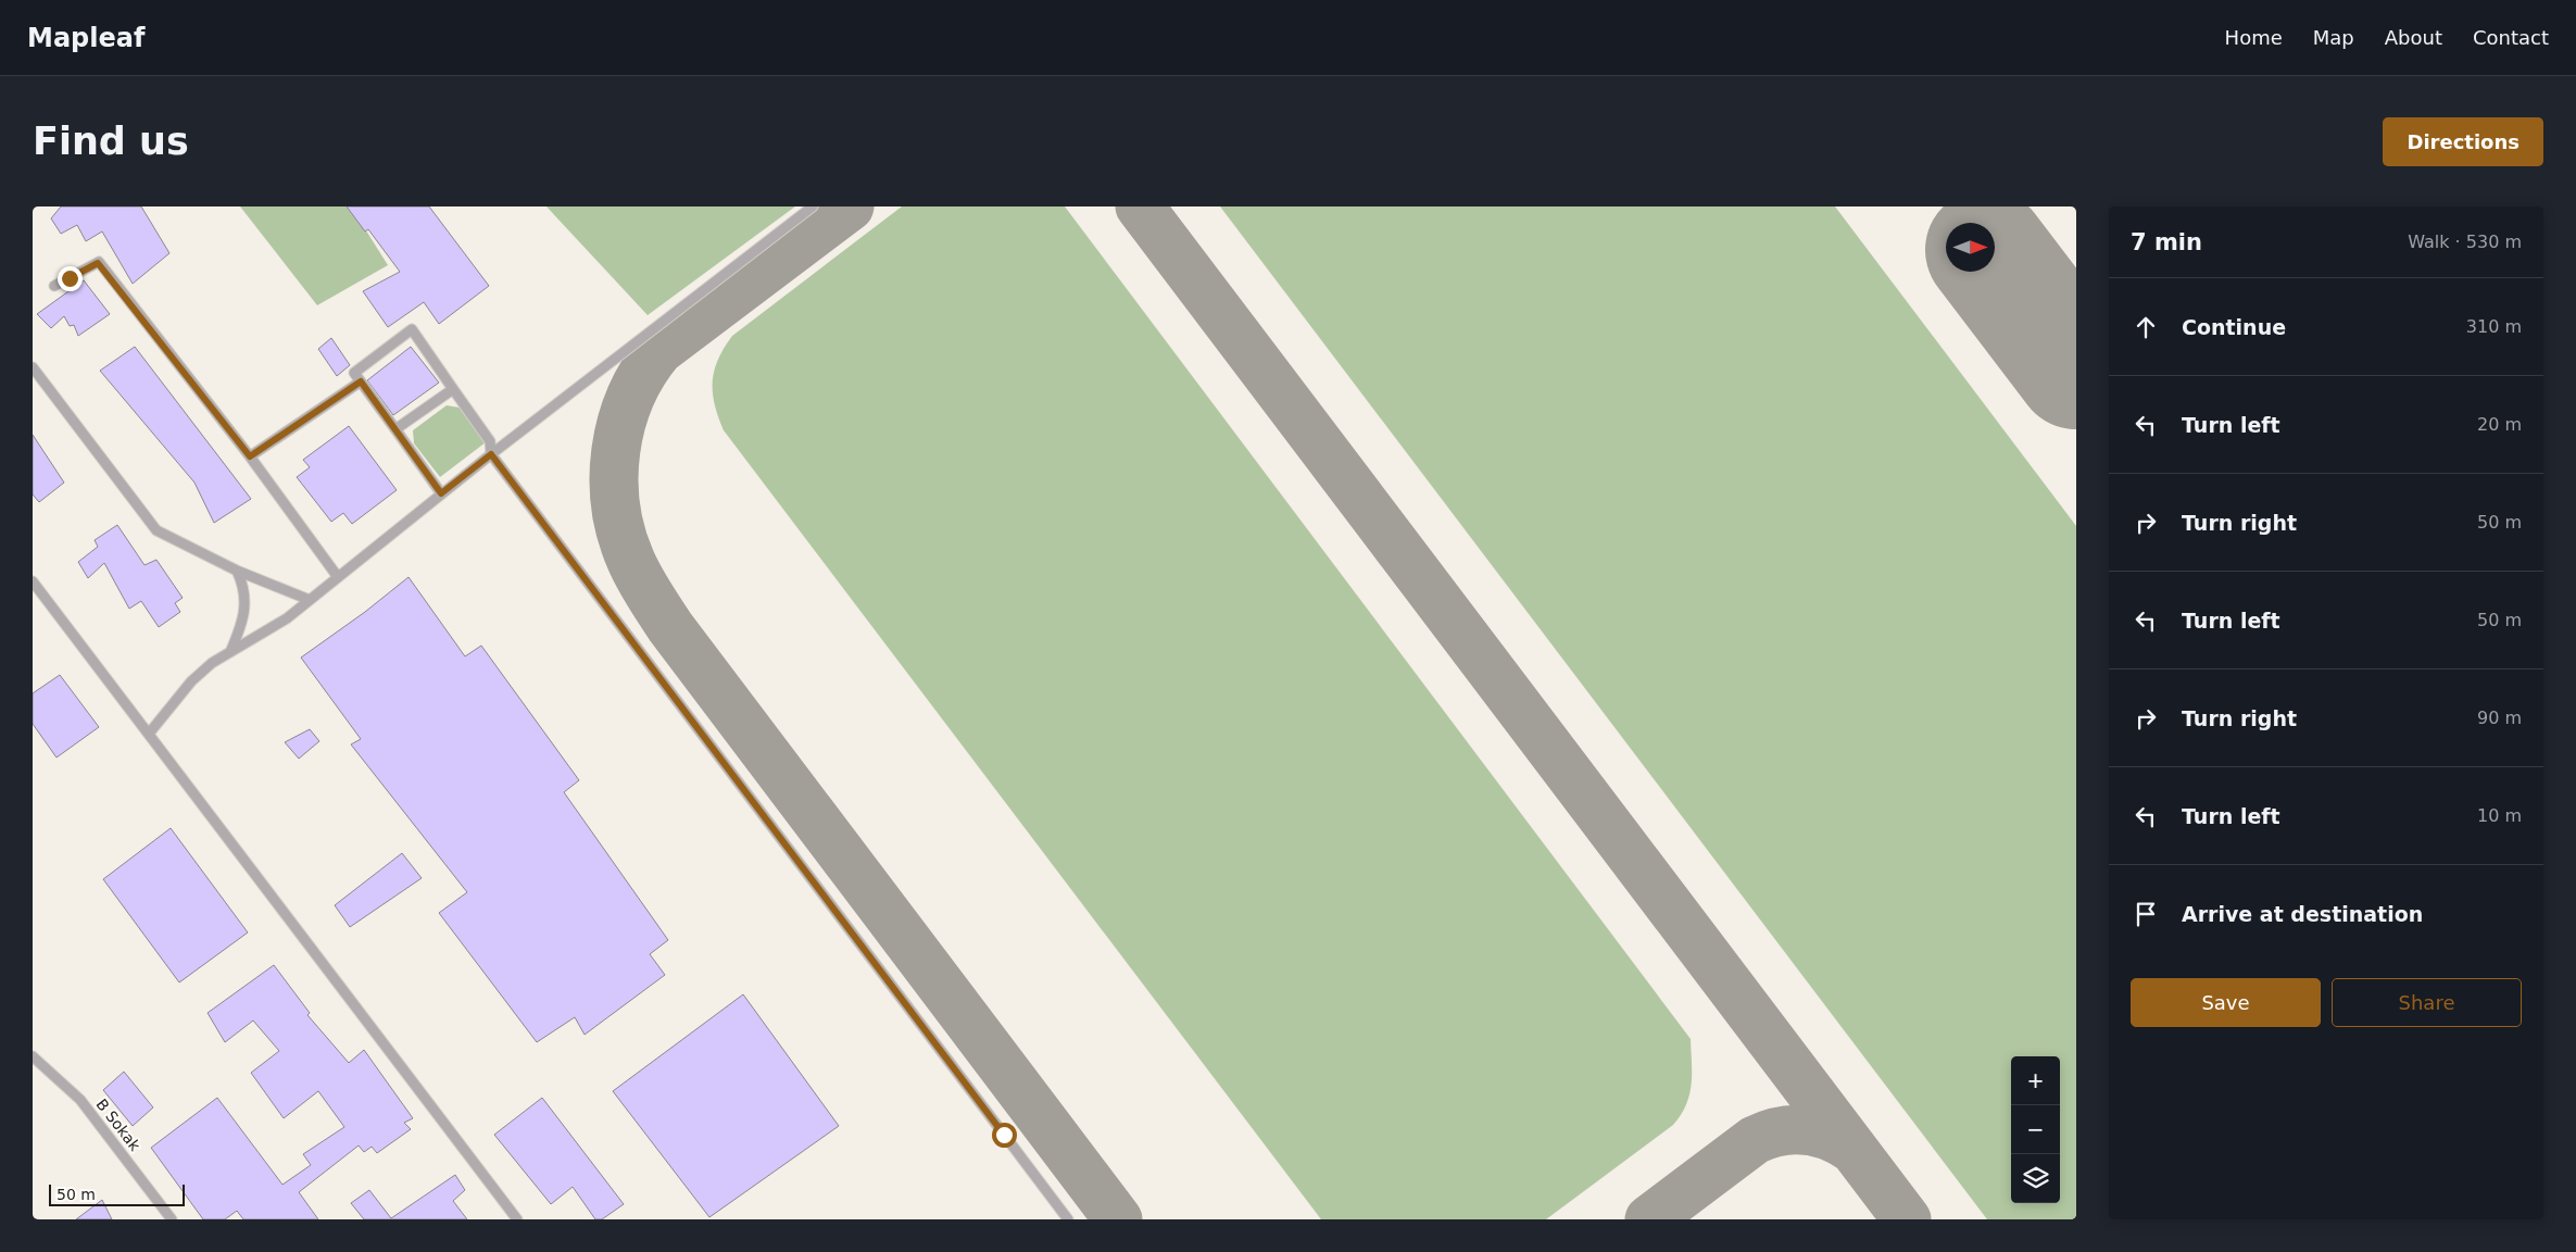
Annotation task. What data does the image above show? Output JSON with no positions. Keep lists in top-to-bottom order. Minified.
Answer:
{"streets":{"lane":["B Sokak"]},"scale_bar":"50 m","north":"right","page":{"header":"Mapleaf","nav":["Home","Map","About","Contact"],"buttons":["Directions",["Save","Share"]],"title":"Find us","heading":["7 min","Walk · 530 m"],"list":[["Continue","310 m"],["Turn left","20 m"],["Turn right","50 m"],["Turn left","50 m"],["Turn right","90 m"],["Turn left","10 m"],"Arrive at destination"],"map_buttons":["+","−"],"scale":"50 m"}}
